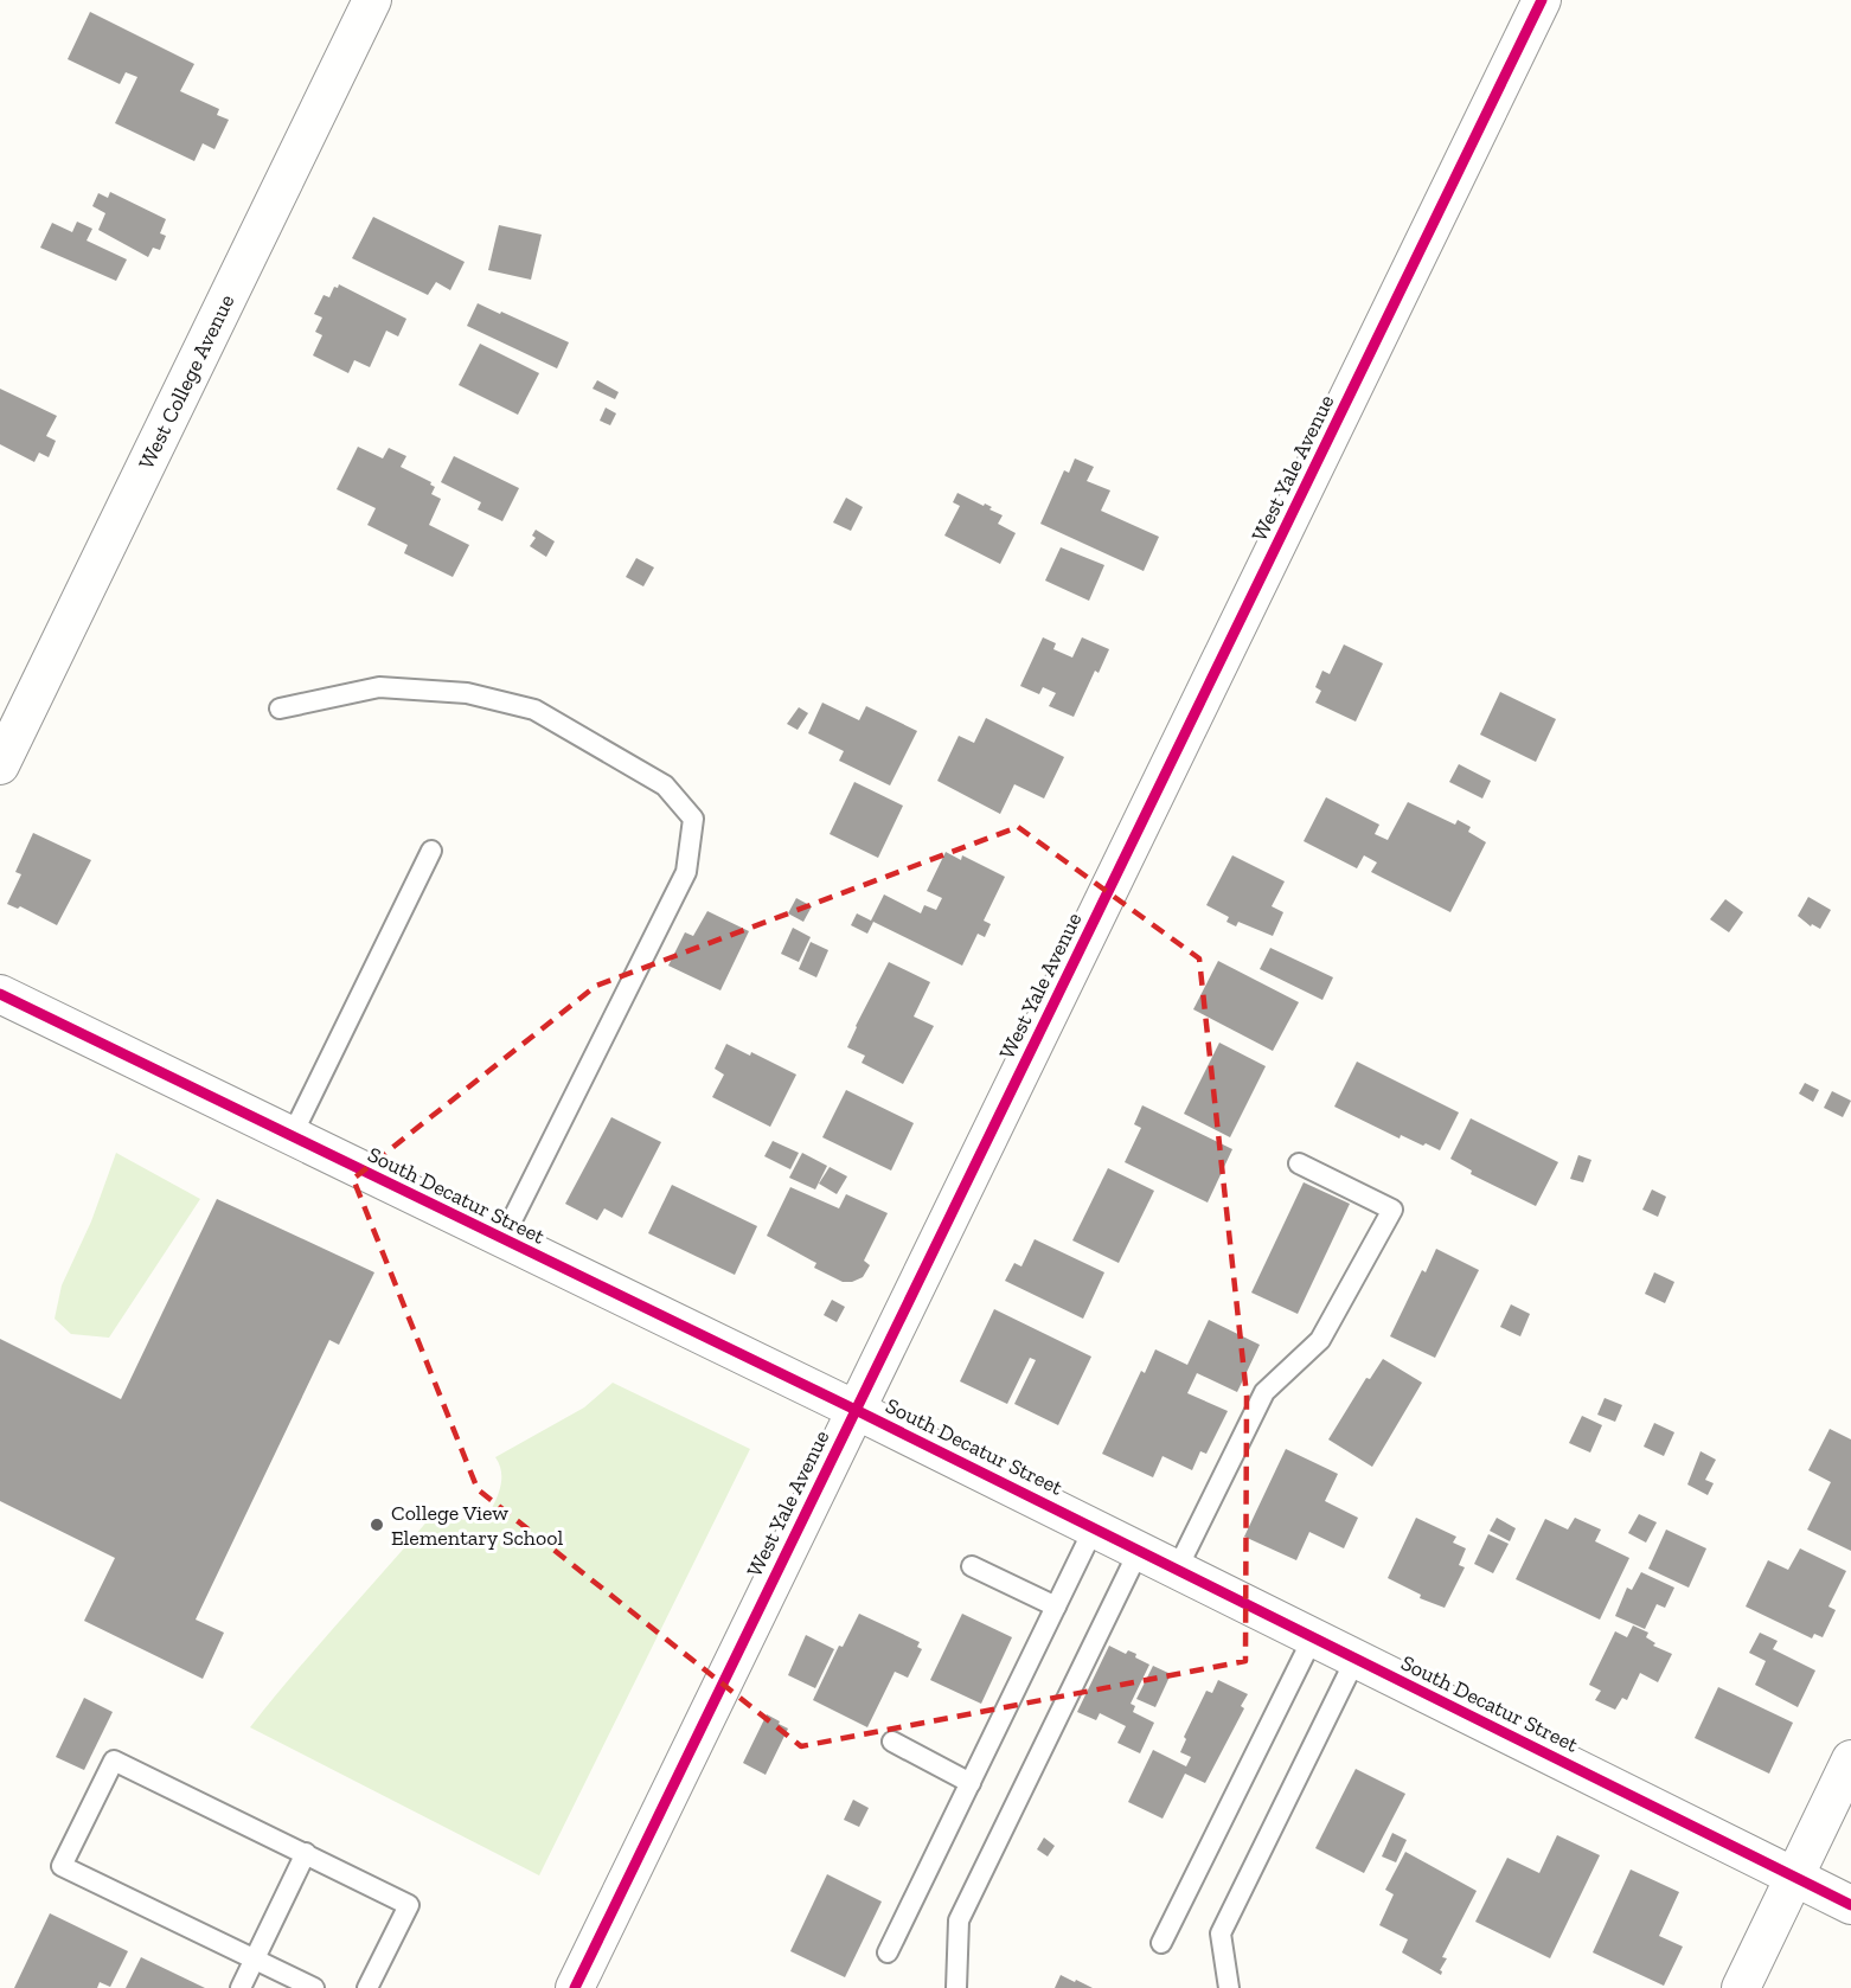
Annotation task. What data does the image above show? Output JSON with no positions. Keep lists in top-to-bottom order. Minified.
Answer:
{"streets":{"street":["West College Avenue","West Yale Avenue","South Decatur Street"]},"crossings":[["West Yale Avenue","South Decatur Street"]],"places":["College View Elementary School"]}
